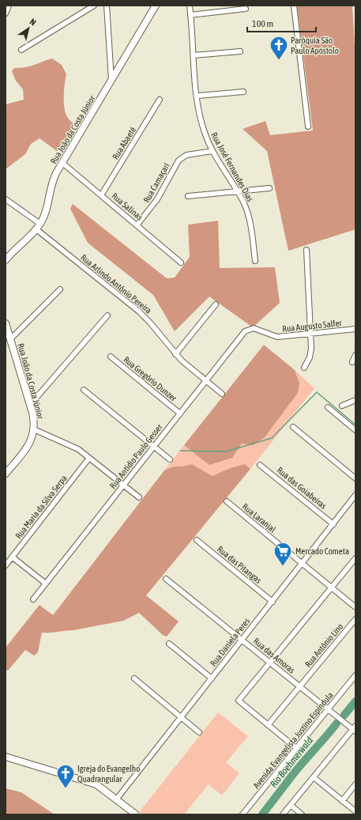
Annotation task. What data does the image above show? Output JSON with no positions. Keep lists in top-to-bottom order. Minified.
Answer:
{"streets":{"main road":["Rua João da Costa Júnior"],"street":["Rua Abaeté","Rua José Fernandes Dias","Rua Camaçari","Rua Salinas","Rua Arlindo Antônio Pereira","Rua Augusto Salfer","Rua Gregório Dunzer","Rua Antídio Paulo Gesser","Rua das Goiabeiras","Rua Maria da Silva Serpa","Rua Laranjal","Rua das Pitangas","Rua Daniela Peres","Rua Antônio Lino","Rua das Amoras","Avenida Evangelista Justino Espíndula"]},"crossings":[["Rua João da Costa Júnior","Rua Salinas"],["Rua João da Costa Júnior","Rua Arlindo Antônio Pereira"],["Rua Abaeté","Rua Salinas"],["Rua José Fernandes Dias","Rua Camaçari"],["Rua Camaçari","Rua Salinas"],["Rua Arlindo Antônio Pereira","Rua Antídio Paulo Gesser"],["Rua Augusto Salfer","Rua Antídio Paulo Gesser"],["Rua Gregório Dunzer","Rua Antídio Paulo Gesser"],["Rua das Goiabeiras","Rua Daniela Peres"],["Rua Laranjal","Rua Daniela Peres"],["Rua das Pitangas","Rua Daniela Peres"],["Rua Daniela Peres","Rua das Amoras"],["Rua Antônio Lino","Rua das Amoras"],["Rua das Amoras","Avenida Evangelista Justino Espíndula"]],"water":["Rio Boehmerwald"],"places":{"church":["Paróquia São Paulo Apóstolo","Igreja do Evangelho Quadrangular"],"supermarket":["Mercado Cometa"]},"scale_bar":"100 m","north":"top right"}
